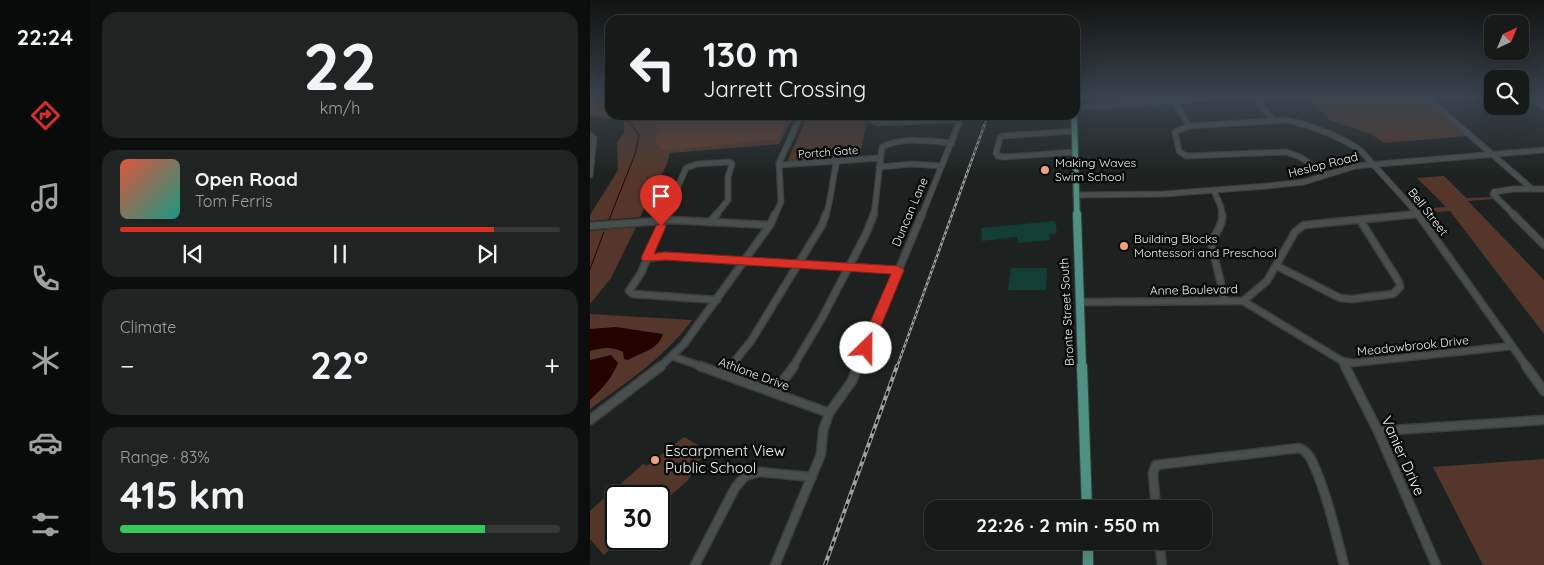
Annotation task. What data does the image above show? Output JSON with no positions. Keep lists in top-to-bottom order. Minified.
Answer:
{"streets":{"main road":["Bronte Street South"],"street":["Portch Gate","Heslop Road","Duncan Lane","Bell Street","Anne Boulevard","Meadowbrook Drive","Athlone Drive","Vanier Drive"]},"crossings":[["Heslop Road","Bell Street"],["Heslop Road","Bronte Street South"],["Duncan Lane","Athlone Drive"],["Bell Street","Anne Boulevard"],["Bell Street","Meadowbrook Drive"],["Anne Boulevard","Bronte Street South"],["Anne Boulevard","Meadowbrook Drive"],["Meadowbrook Drive","Vanier Drive"]],"places":["Making Waves Swim School","Building Blocks Montessori and Preschool","Escarpment View Public School"],"north":"top right","page":{"tabs":"22:24","tile":[["22","km/h"],"Climate",["Range · 83%","415 km"]],"turn":["130 m","Jarrett Crossing"],"song":["Open Road","Tom Ferris"],"heat":["−","22°","+"],"limit":"30","trip":"22:26 · 2 min · 550 m"}}
